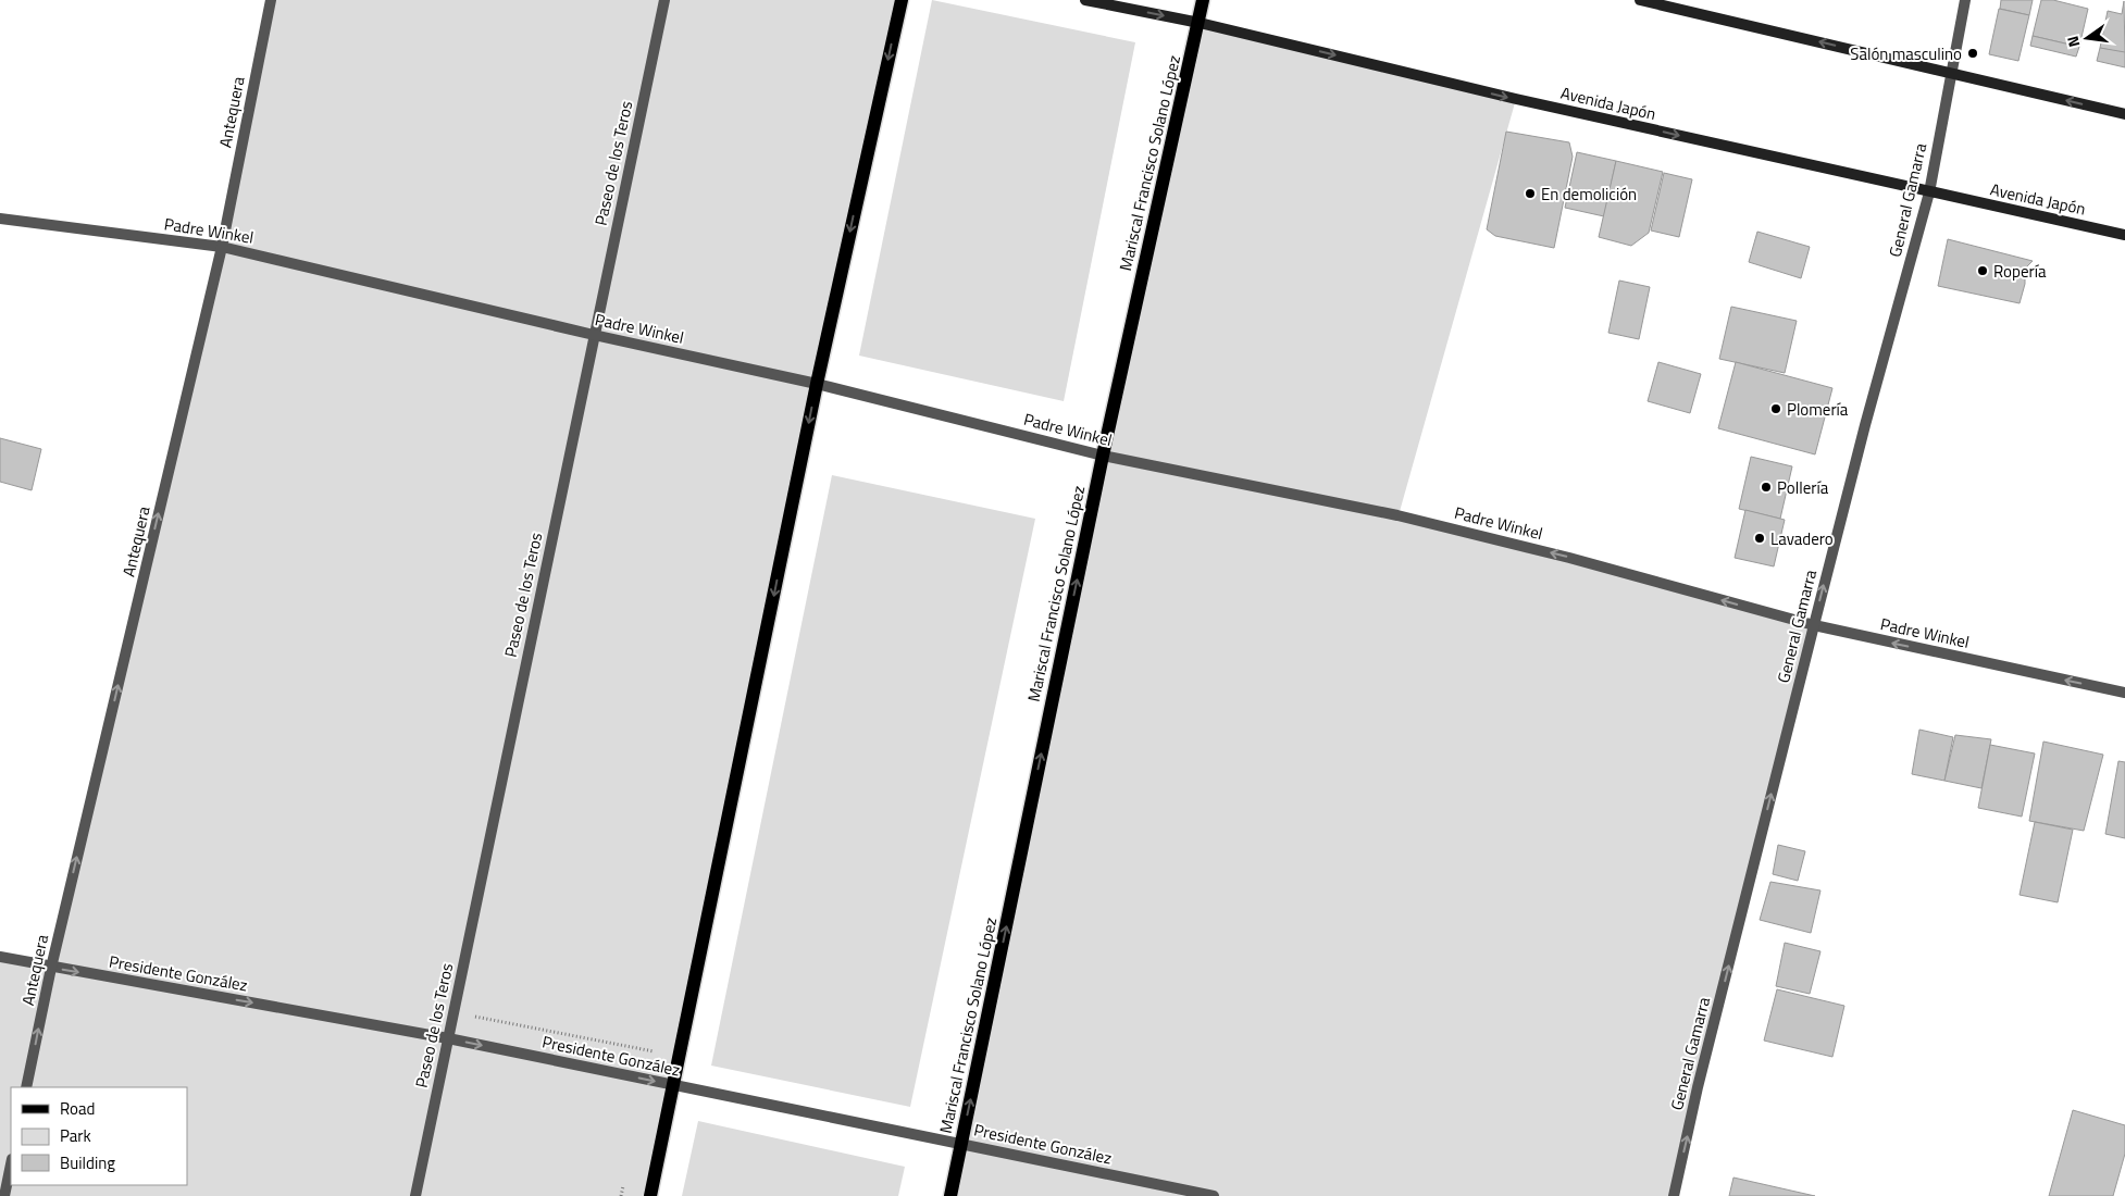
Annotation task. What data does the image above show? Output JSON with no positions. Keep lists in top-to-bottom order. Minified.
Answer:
{"streets":{"main road":["Avenida Japón","Mariscal Francisco Solano López"],"street":["Antequera","Paseo de los Teros","General Gamarra","Padre Winkel","Presidente González"]},"crossings":[["Avenida Japón","Mariscal Francisco Solano López"],["Avenida Japón","General Gamarra"],["Antequera","Padre Winkel"],["Antequera","Presidente González"],["Paseo de los Teros","Padre Winkel"],["Paseo de los Teros","Presidente González"],["Mariscal Francisco Solano López","Padre Winkel"],["Mariscal Francisco Solano López","Presidente González"],["General Gamarra","Padre Winkel"]],"one_way":["Avenida Japón","Antequera","Mariscal Francisco Solano López","General Gamarra","Padre Winkel","Presidente González"],"places":["Salón masculino","En demolición","Ropería","Plomería","Pollería","Lavadero"],"legend":["Road","Park","Building"],"north":"left"}
